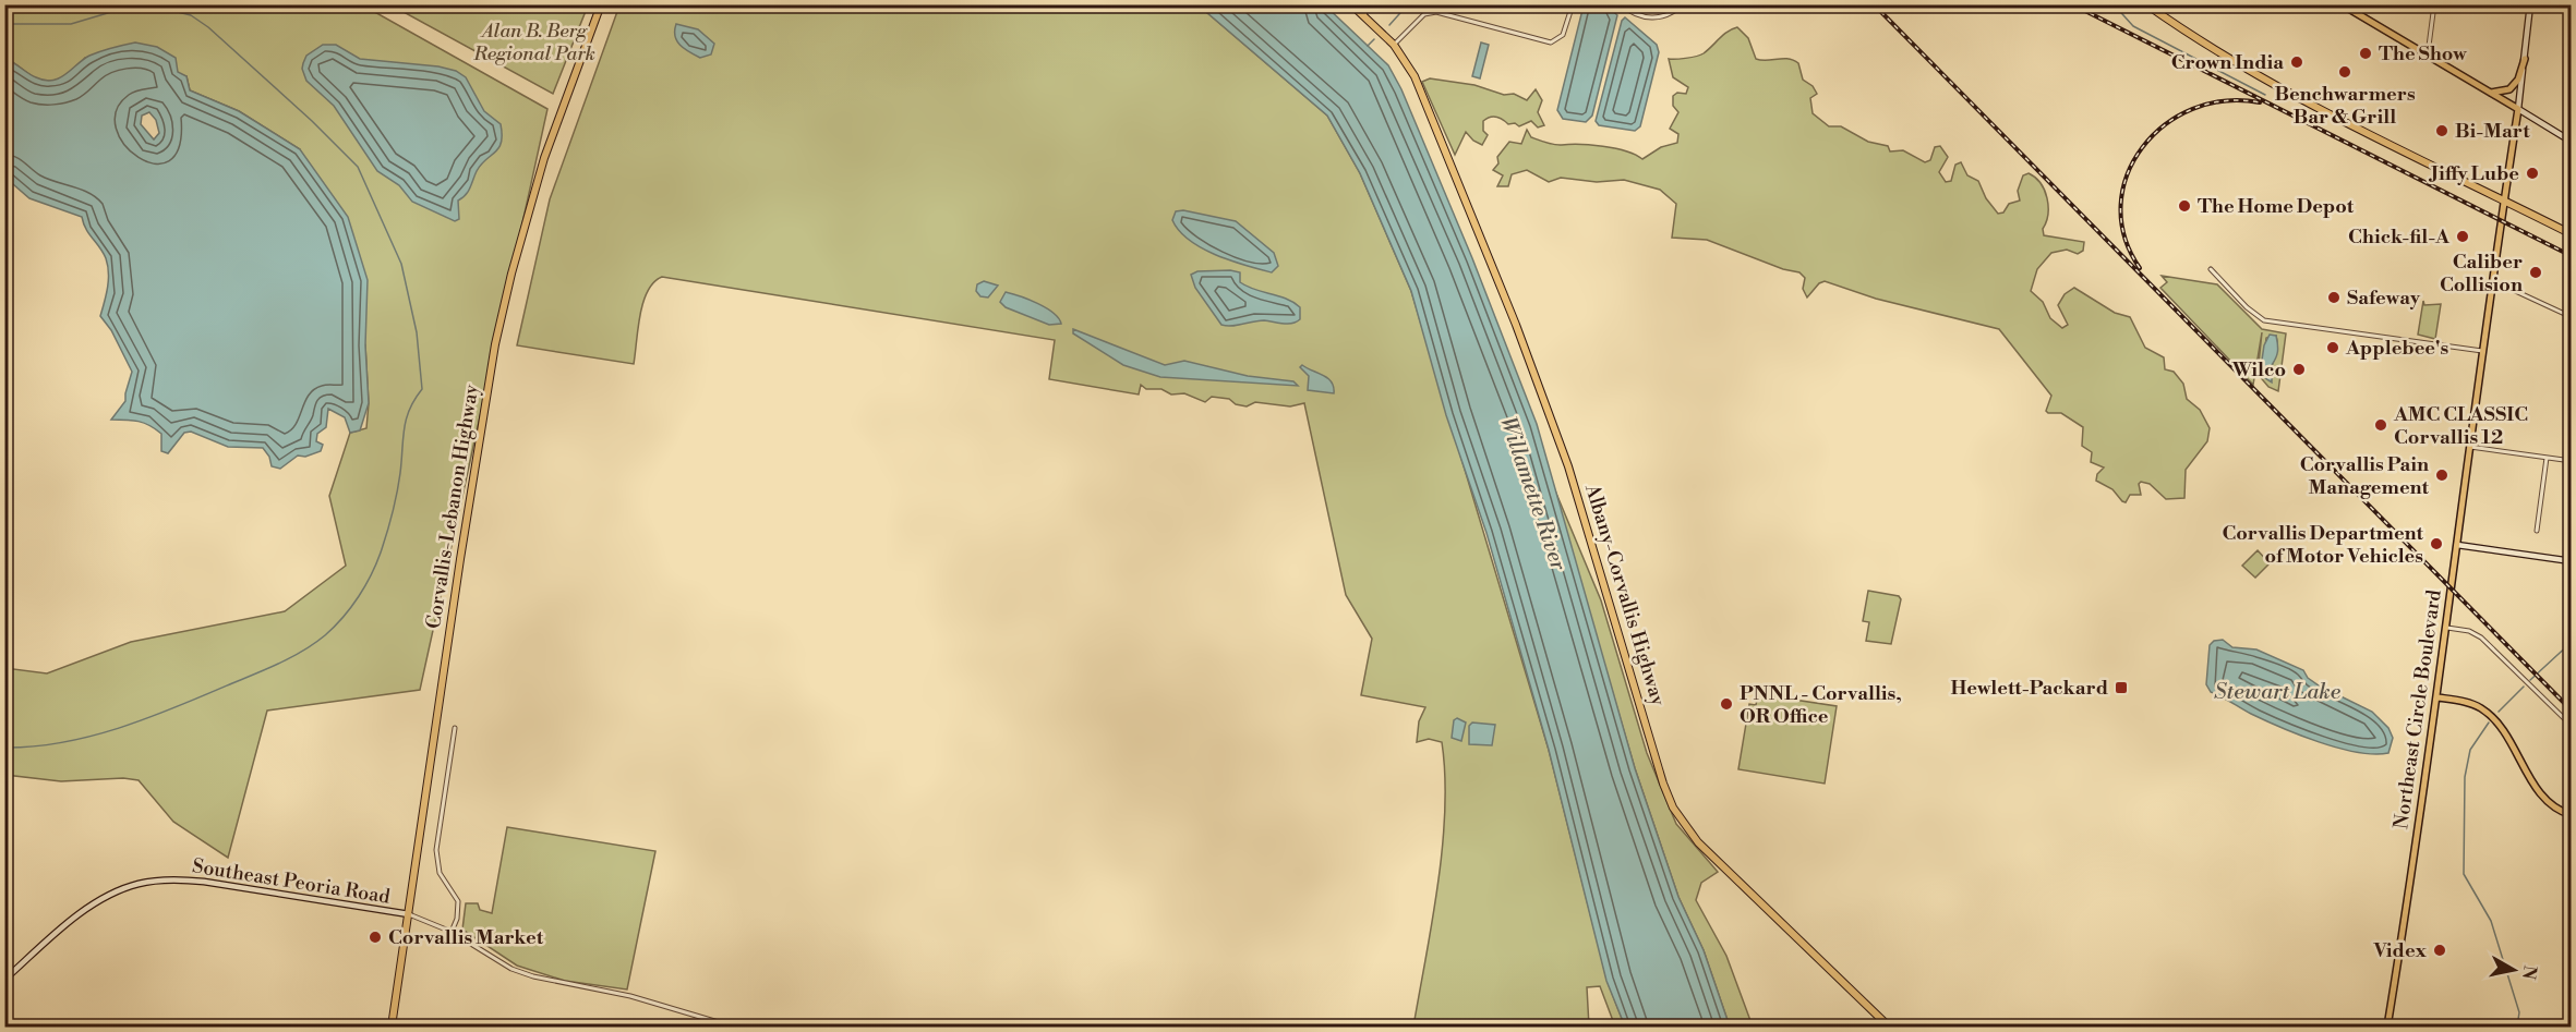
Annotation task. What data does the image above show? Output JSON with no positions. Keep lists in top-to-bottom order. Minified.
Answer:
{"streets":{"highway":["Corvallis-Lebanon Highway","Albany-Corvallis Highway"],"main road":["Northeast Circle Boulevard","Southeast Peoria Road"]},"crossings":[["Corvallis-Lebanon Highway","Southeast Peoria Road"]],"water":["Willamette River","Stewart Lake"],"parks":["Alan B. Berg Regional Park"],"places":{"other":["The Show","Crown India","Benchwarmers Bar & Grill","Bi-Mart","Jiffy Lube","The Home Depot","Chick-fil-A","Caliber Collision","Safeway","Applebee's","Wilco","AMC CLASSIC Corvallis 12","Corvallis Pain Management","Corvallis Department of Motor Vehicles","PNNL - Corvallis, OR Office","Corvallis Market","Videx"],"transit":["Hewlett-Packard"]},"north":"right"}
